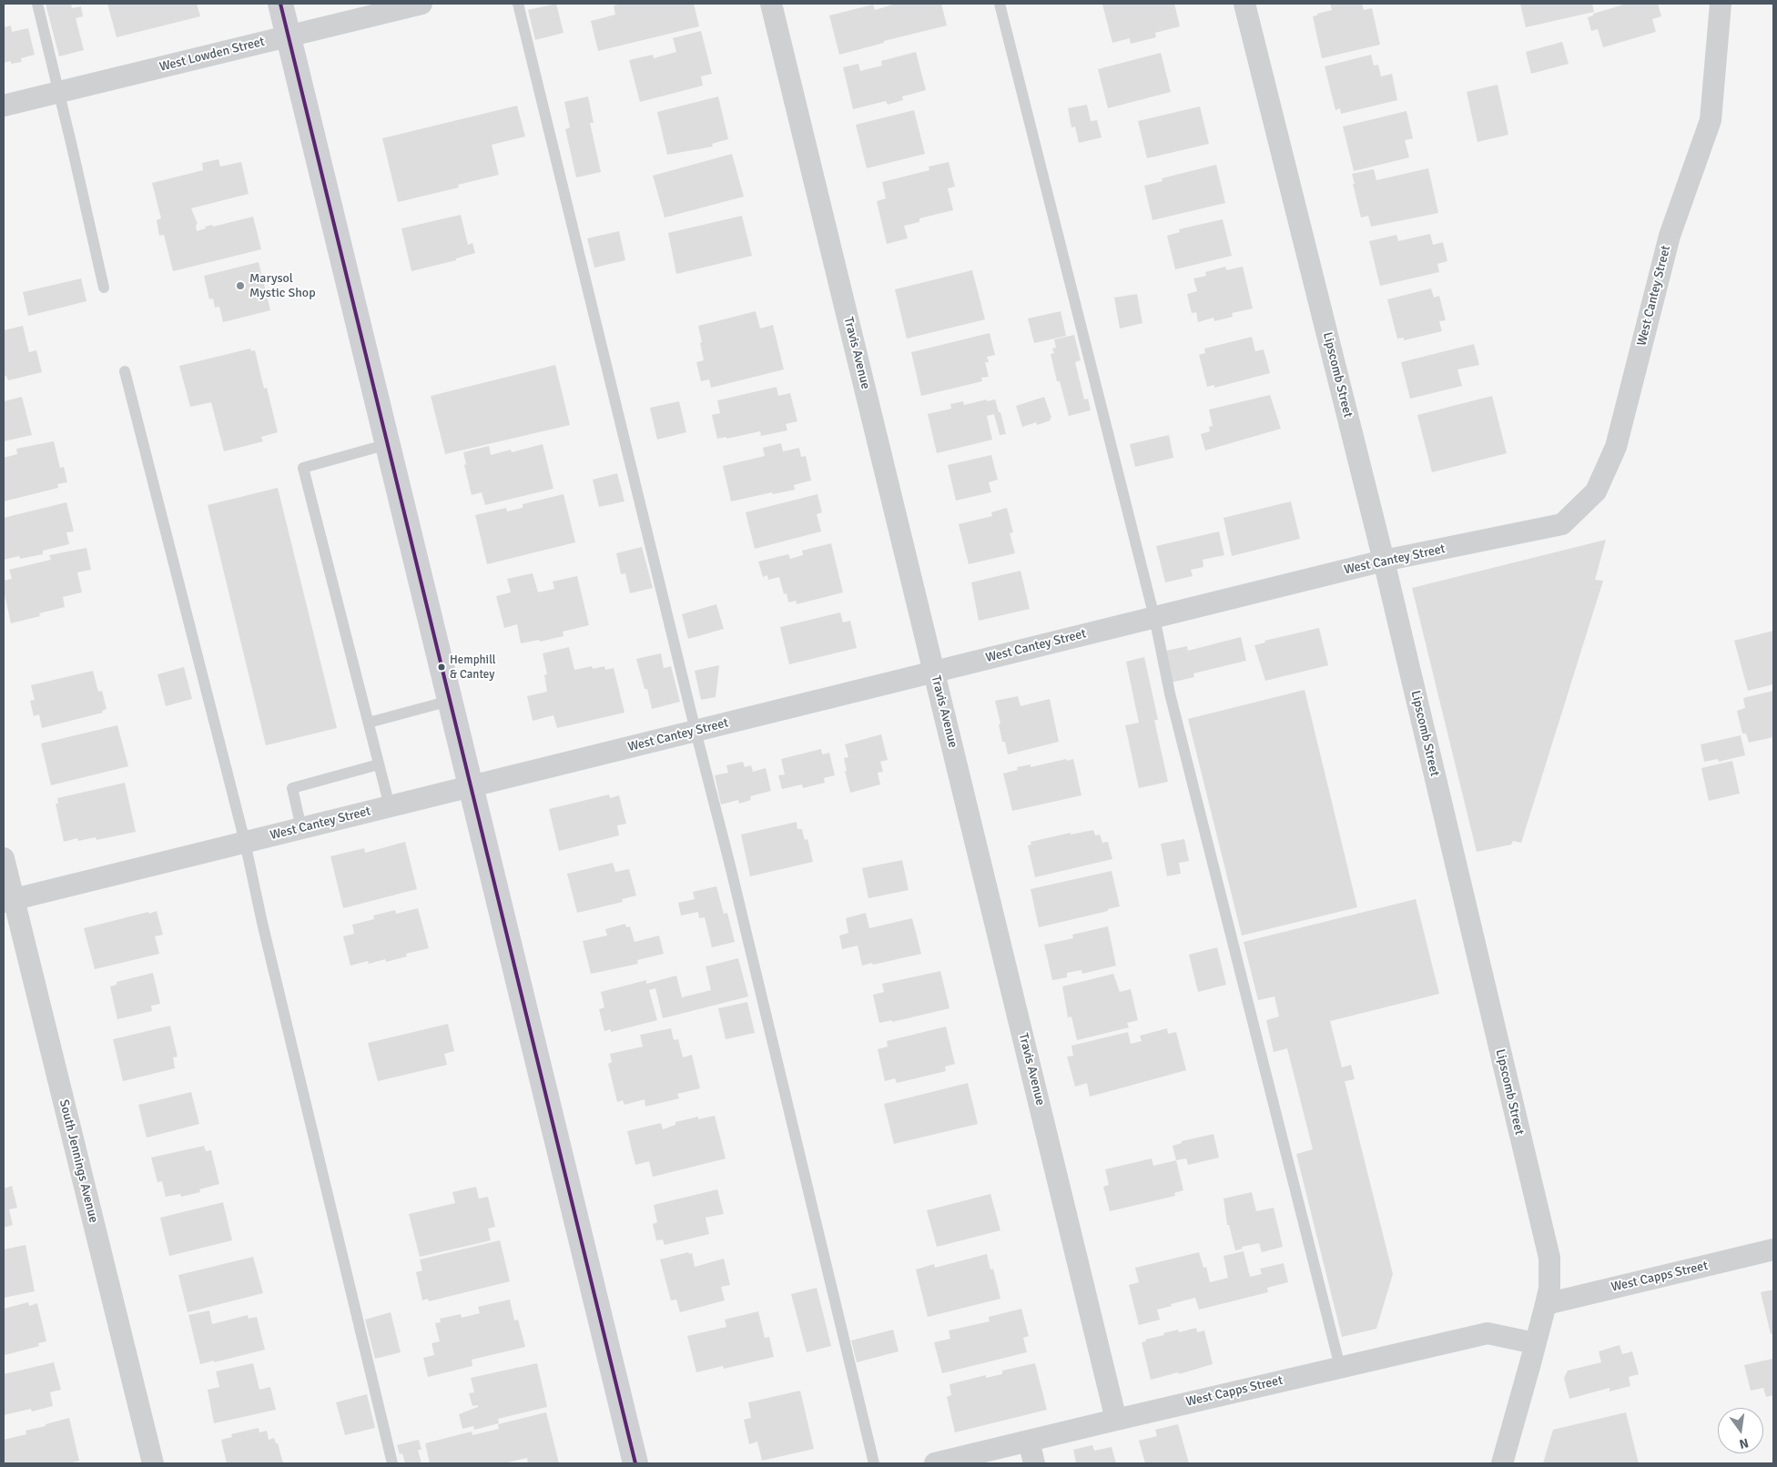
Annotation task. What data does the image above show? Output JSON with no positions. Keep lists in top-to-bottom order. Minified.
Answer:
{"streets":{"street":["West Lowden Street","West Cantey Street","Travis Avenue","Lipscomb Street","South Jennings Avenue","West Capps Street"]},"crossings":[["West Cantey Street","Travis Avenue"],["West Cantey Street","Lipscomb Street"],["West Cantey Street","South Jennings Avenue"],["Travis Avenue","West Capps Street"],["Lipscomb Street","West Capps Street"]],"places":["Marysol Mystic Shop","Hemphill & Cantey"],"north":"bottom"}
